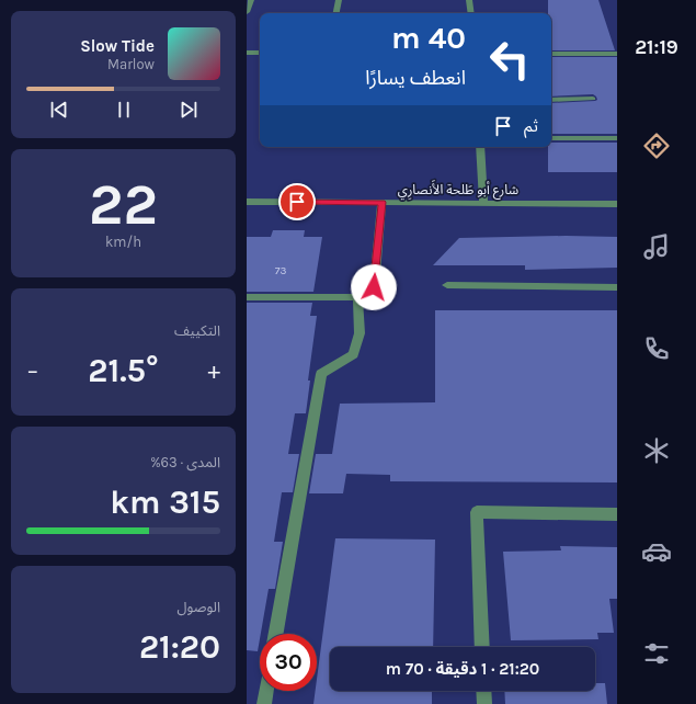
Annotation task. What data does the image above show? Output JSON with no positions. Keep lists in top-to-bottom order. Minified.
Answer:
{"streets":{"street":["شارع أبو طَلحة الأَنصارِي"]},"house_numbers":["73"],"page":{"tabs":"21:19","turn":["40 m","انعطف يسارًا"],"song":["Slow Tide","Marlow"],"then":"ثم","tile":[["22","km/h"],"التكييف",["المدى · 63%","315 km"],["الوصول","21:20"]],"heat":["−","21.5°","+"],"limit":"30","trip":"21:20 · 1 دقيقة · 70 m"}}
